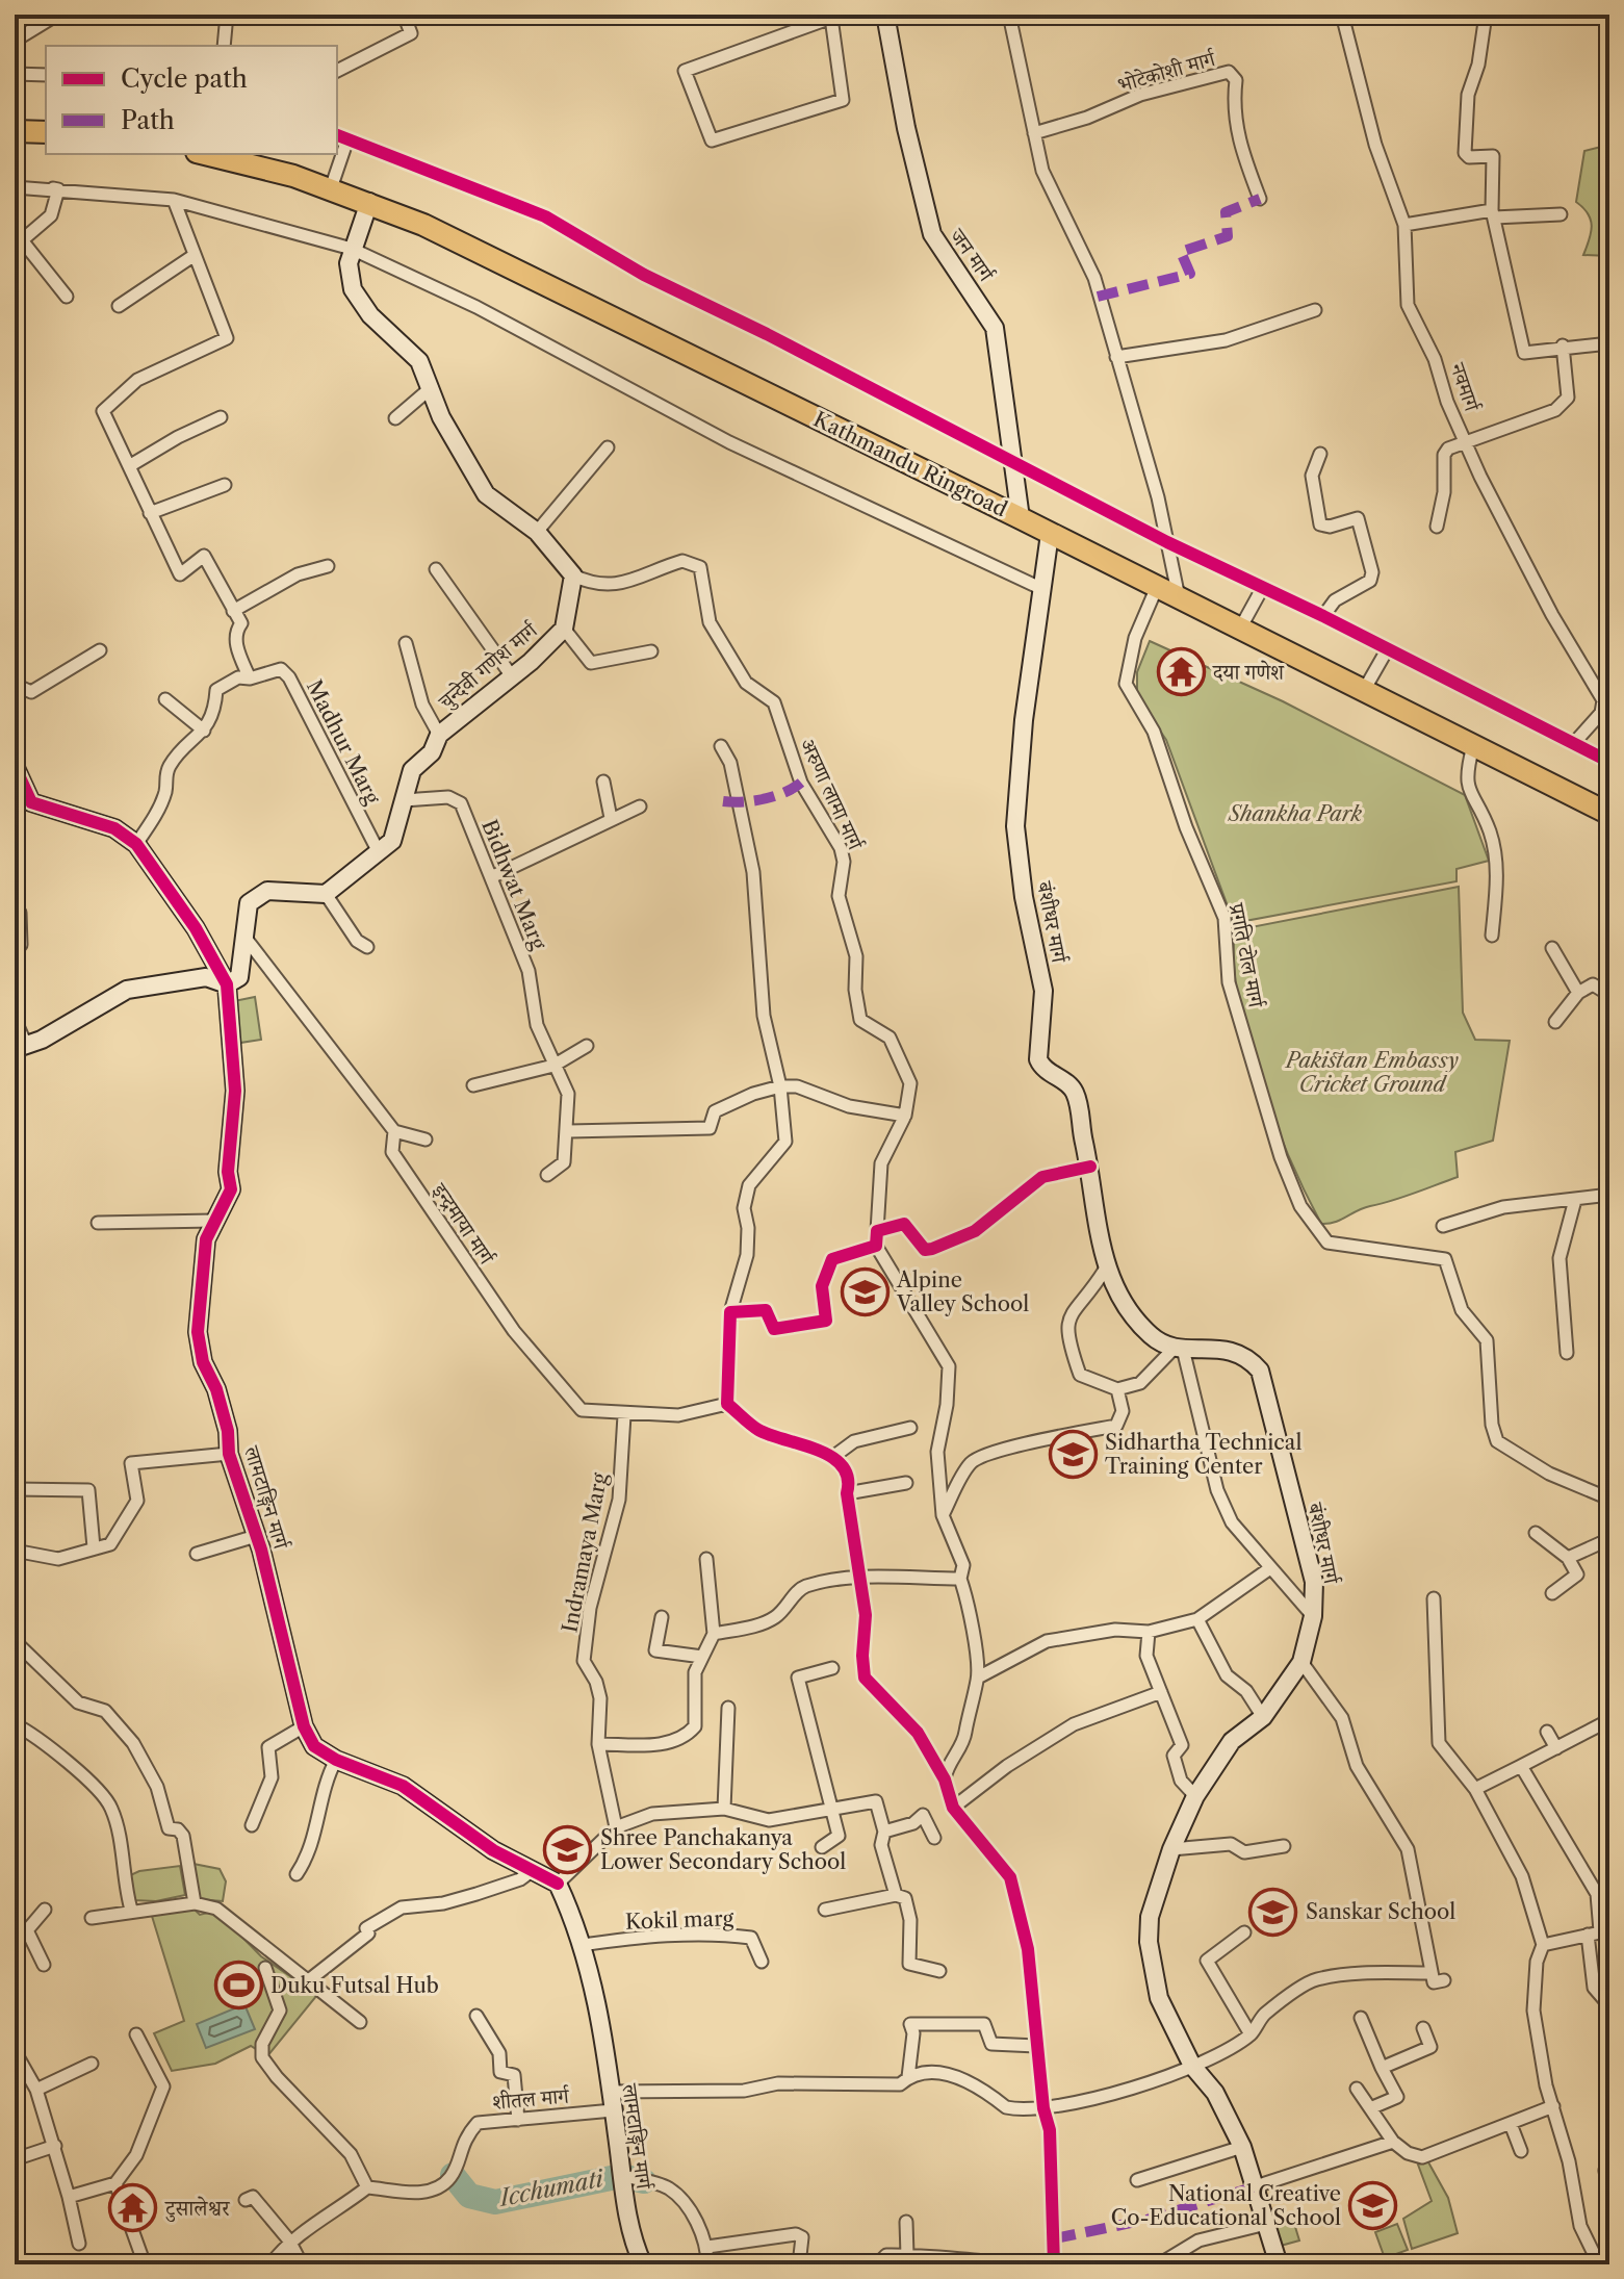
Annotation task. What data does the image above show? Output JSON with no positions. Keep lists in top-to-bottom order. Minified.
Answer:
{"streets":{"highway":["Kathmandu Ringroad"],"street":["भोटेकोशी मार्ग","जन मार्ग","नवमार्ग","चुन्देवी गणेश मार्ग","Madhur Marg","अरुणा लामा मार्ग","Bidhwat Marg","बंशीधर मार्ग","प्रगति टोल मार्ग","इन्द्रमाया मार्ग","लामटाङ्गिन मार्ग","Indramaya Marg","Kokil marg","शीतल मार्ग"]},"crossings":[["जन मार्ग","Kathmandu Ringroad"],["Kathmandu Ringroad","बंशीधर मार्ग"],["Kathmandu Ringroad","प्रगति टोल मार्ग"],["चुन्देवी गणेश मार्ग","Madhur Marg"],["चुन्देवी गणेश मार्ग","अरुणा लामा मार्ग"],["चुन्देवी गणेश मार्ग","Bidhwat Marg"],["इन्द्रमाया मार्ग","Indramaya Marg"],["लामटाङ्गिन मार्ग","Kokil marg"],["लामटाङ्गिन मार्ग","शीतल मार्ग"]],"water":["Icchumati"],"parks":["Shankha Park","Pakistan Embassy Cricket Ground"],"places":{"temple":["दया गणेश","टुसालेश्वर"],"school or university":["Alpine Valley School","Sidhartha Technical Training Center","Shree Panchakanya Lower Secondary School","Sanskar School","National Creative Co-Educational School"],"sports":["Duku Futsal Hub"]},"legend":["Cycle path","Path"]}
